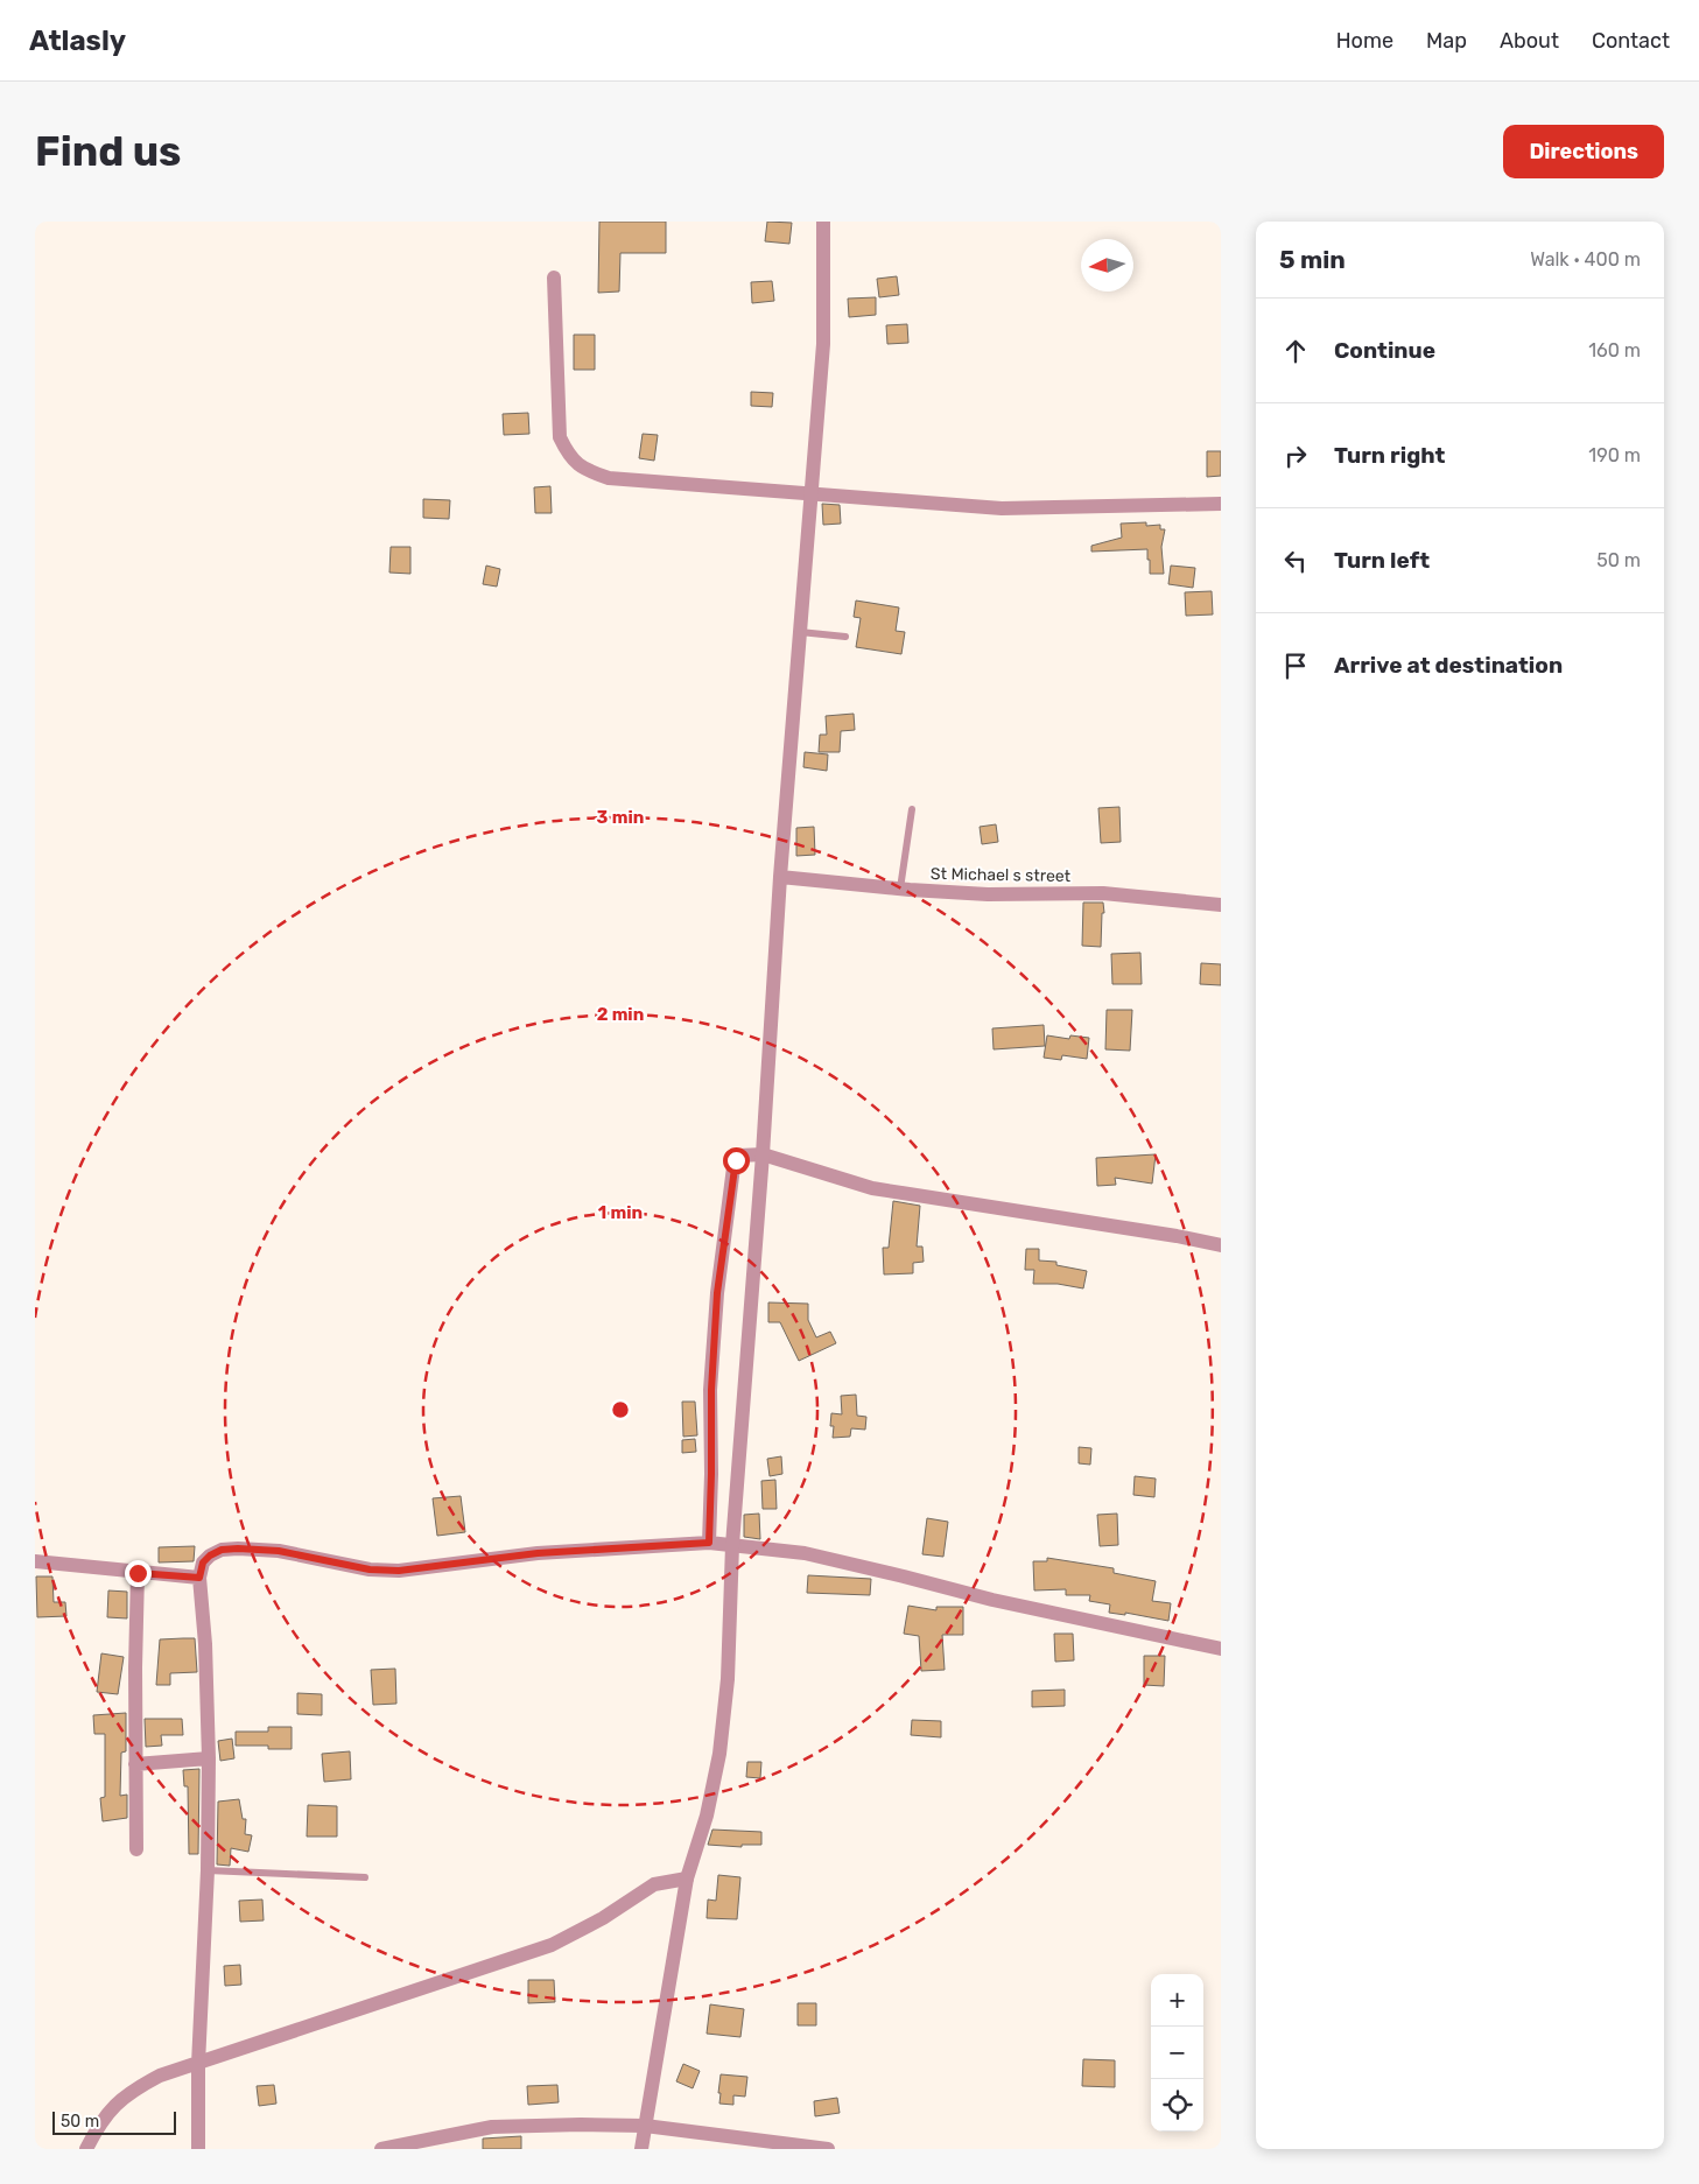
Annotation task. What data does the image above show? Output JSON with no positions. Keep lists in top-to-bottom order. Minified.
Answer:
{"streets":{"street":["St Michael s street"]},"scale_bar":"50 m","north":"left","page":{"header":"Atlasly","nav":["Home","Map","About","Contact"],"buttons":"Directions","title":"Find us","heading":["5 min","Walk · 400 m"],"list":[["Continue","160 m"],["Turn right","190 m"],["Turn left","50 m"],"Arrive at destination"],"map_buttons":["+","−"],"scale":"50 m"},"rings":["3 min","2 min","1 min"]}
